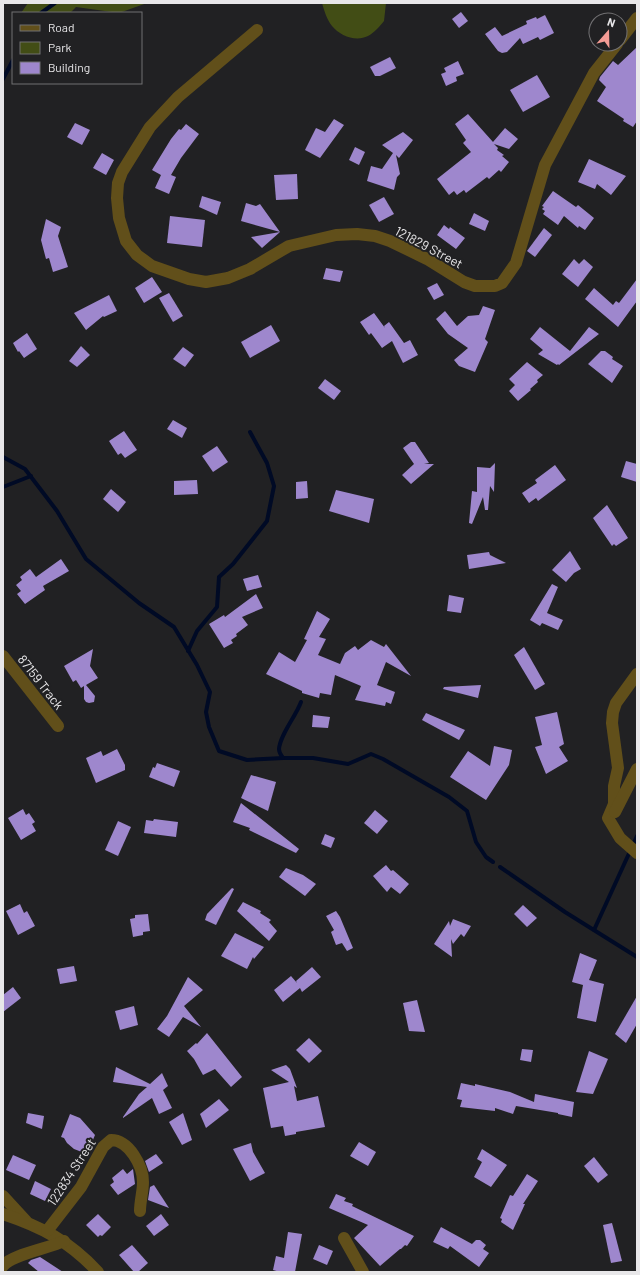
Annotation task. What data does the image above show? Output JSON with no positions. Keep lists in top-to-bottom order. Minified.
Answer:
{"streets":{"street":["121829 Street","87159 Track","122834 Street"]},"legend":["Road","Park","Building"],"north":"top"}
